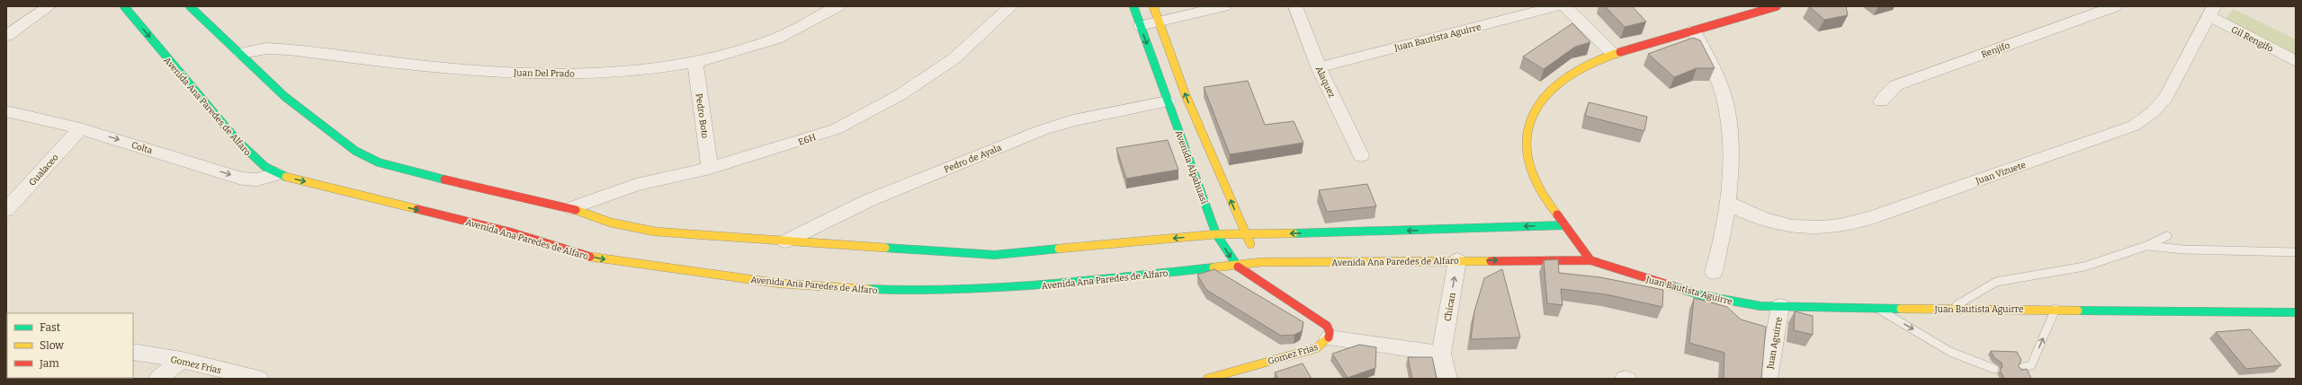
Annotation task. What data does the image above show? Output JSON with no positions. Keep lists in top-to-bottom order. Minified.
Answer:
{"streets":{"main road":["Juan Bautista Aguirre","Avenida Ana Paredes de Alfaro","Avenida Alpahuasi","Gomez Frias"],"street":["Gil Rengifo","Renjifo","Juan Del Prado","Alaquez","Pedro Boto","E6H","Colta","Pedro de Ayala","Gualaceo","Juan Vizuete","Chican","Juan Aguirre"]},"crossings":[["Juan Bautista Aguirre","Alaquez"],["Juan Bautista Aguirre","Avenida Ana Paredes de Alfaro"],["Juan Bautista Aguirre","Juan Aguirre"],["Gil Rengifo","Juan Vizuete"],["Juan Del Prado","Pedro Boto"],["Avenida Ana Paredes de Alfaro","Colta"],["Avenida Ana Paredes de Alfaro","Avenida Alpahuasi"],["Avenida Ana Paredes de Alfaro","Chican"],["Pedro Boto","E6H"],["Colta","Gualaceo"],["Pedro de Ayala","Avenida Alpahuasi"],["Avenida Alpahuasi","Gomez Frias"],["Chican","Gomez Frias"]],"one_way":["Colta","Chican"],"legend":["Fast","Slow","Jam"]}
